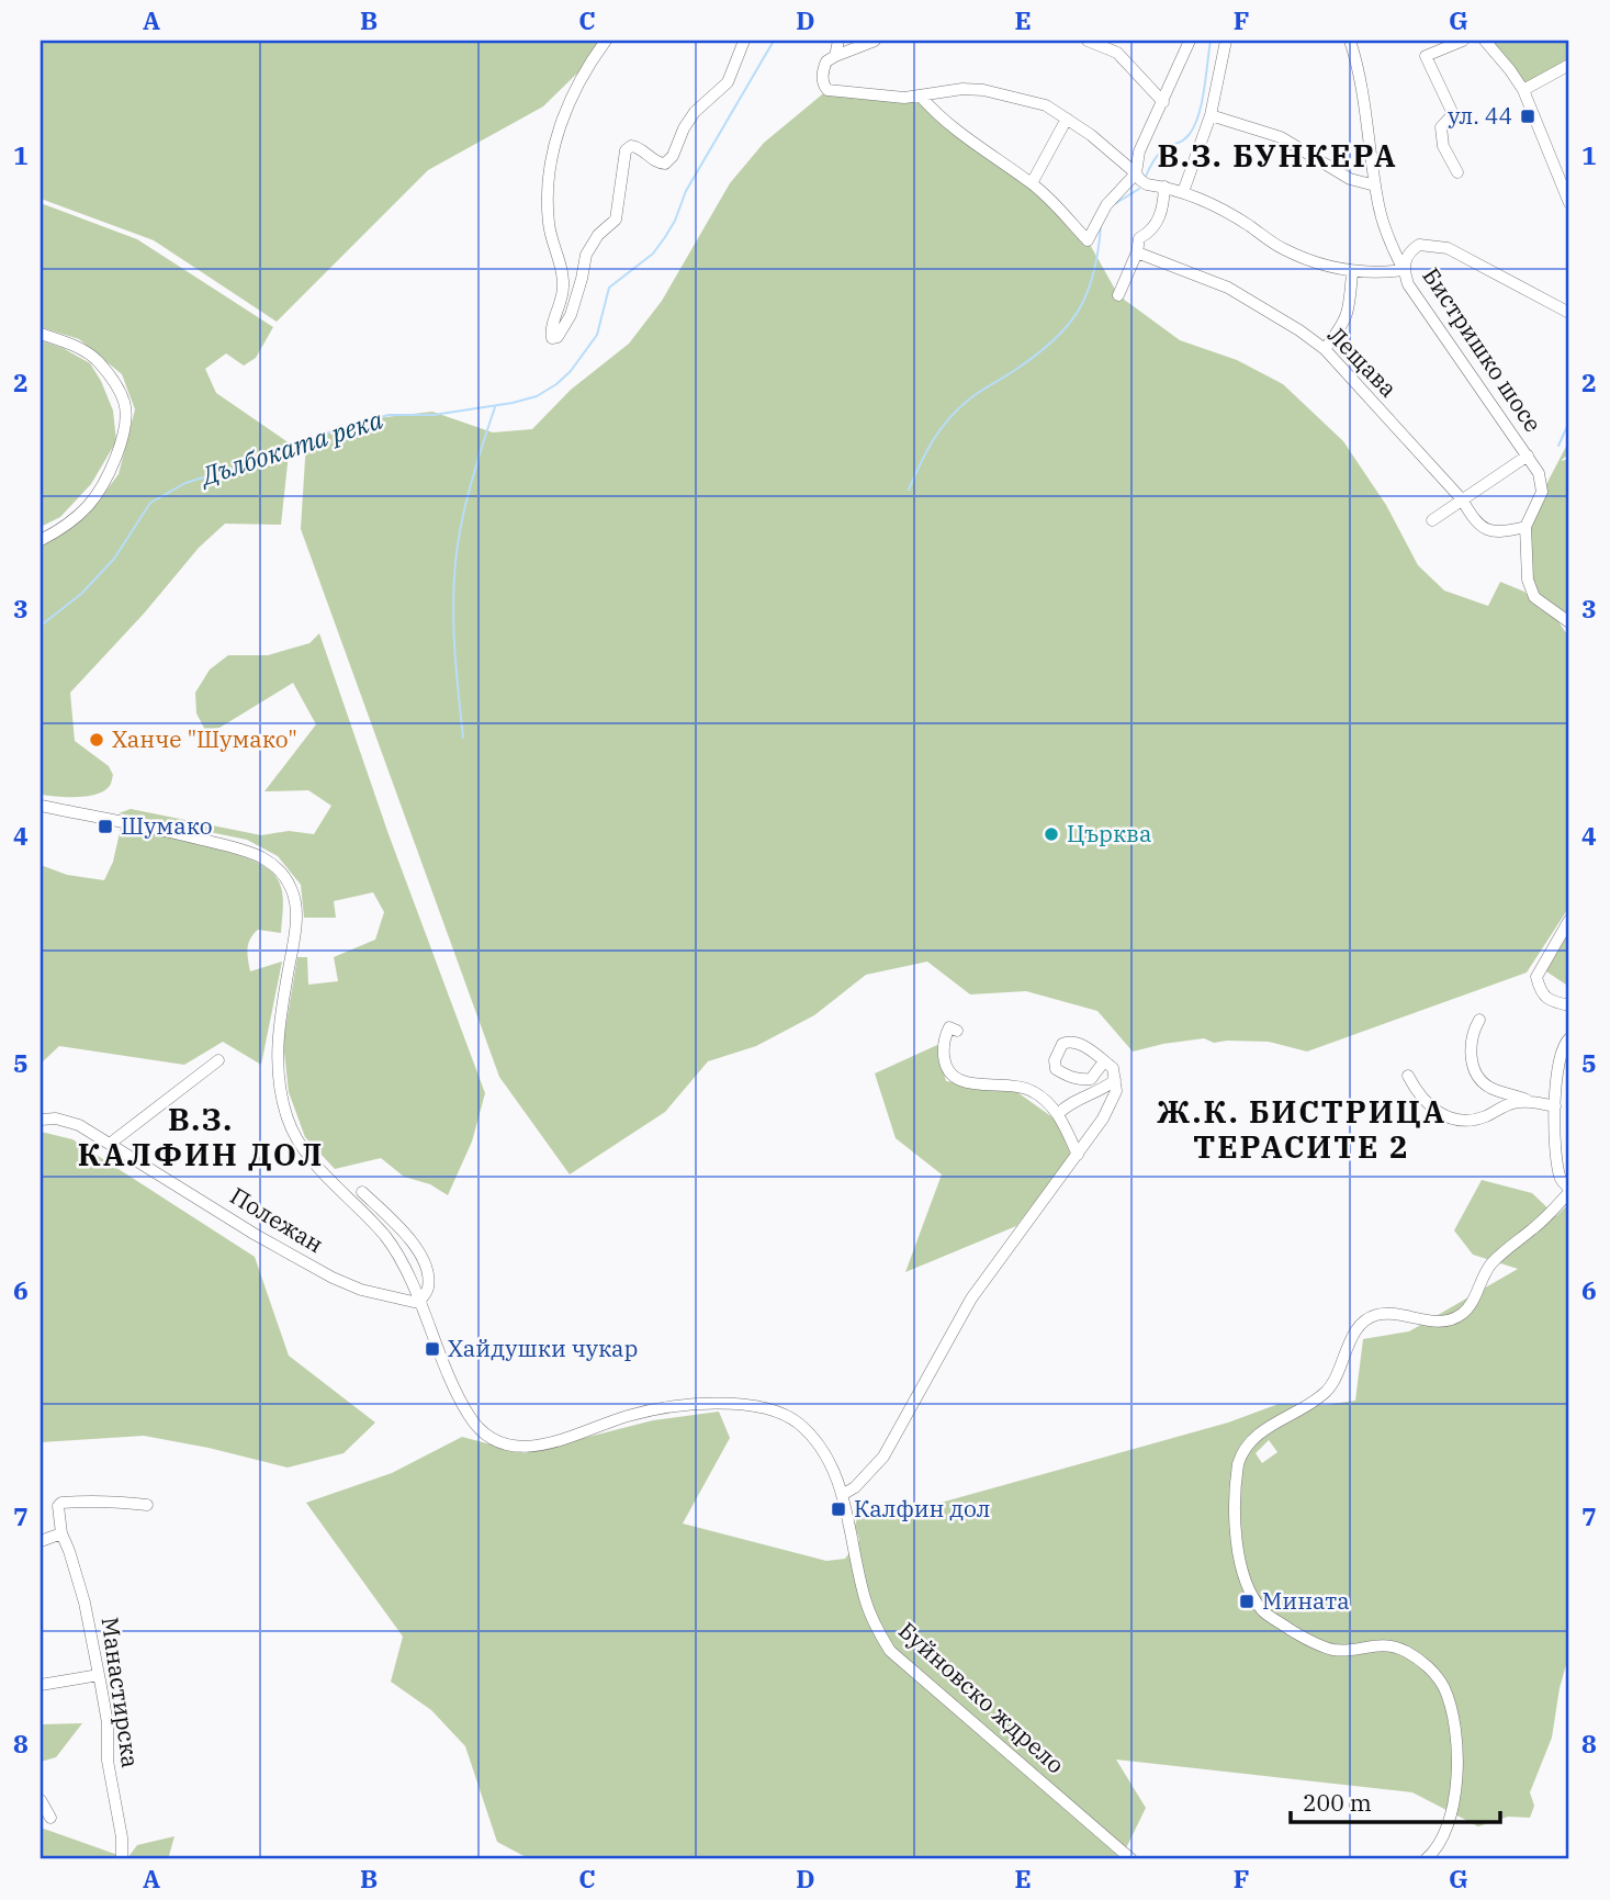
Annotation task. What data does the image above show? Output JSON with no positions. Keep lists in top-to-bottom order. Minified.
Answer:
{"streets":{"street":["Бистришко шосе","Лещава","Полежан","Манастирска","Буйновско ждрело"]},"crossings":[["Бистришко шосе","Лещава"],["Полежан","Буйновско ждрело"]],"districts":["В.З. БУНКЕРА","Ж.К. БИСТРИЦА ТЕРАСИТЕ 2","В.З. КАЛФИН ДОЛ"],"water":["Дълбоката река"],"places":{"transit":["ул. 44","Шумако","Хайдушки чукар","Калфин дол","Мината"],"other":["Ханче \"Шумако\"","Църква"]},"scale_bar":"200 m","grid":{"columns":["A","B","C","D","E","F","G"],"rows":["1","2","3","4","5","6","7","8"]}}
